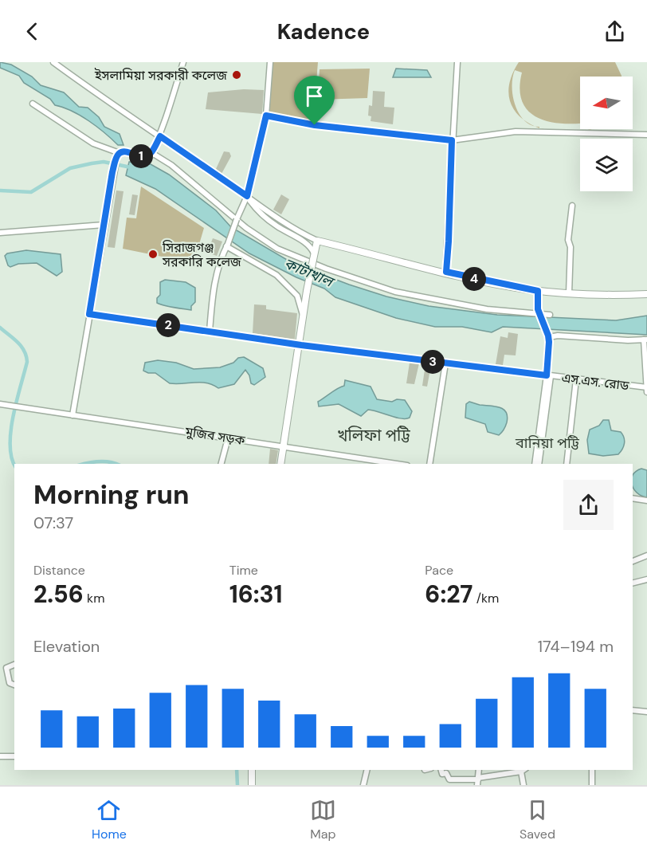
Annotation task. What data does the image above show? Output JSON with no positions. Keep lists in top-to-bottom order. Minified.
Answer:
{"streets":{"street":["এস.এস. রোড","মুজিব সড়ক"]},"districts":["খলিফা পট্টি","বানিয়া পট্টি"],"water":["কাটাখাল"],"places":["ইসলামিয়া সরকারী কলেজ","সিরাজগঞ্জ সরকারি কলেজ"],"north":"left","page":{"header":"Kadence","pins":["1","4","2","3"],"heading":["Morning run","07:37"],"stats":[["Distance","2.56 km"],["Time","16:31"],["Pace","6:27 /km"]],"chart":["Elevation","174–194 m"],"tabs":["Home","Map","Saved"]}}
